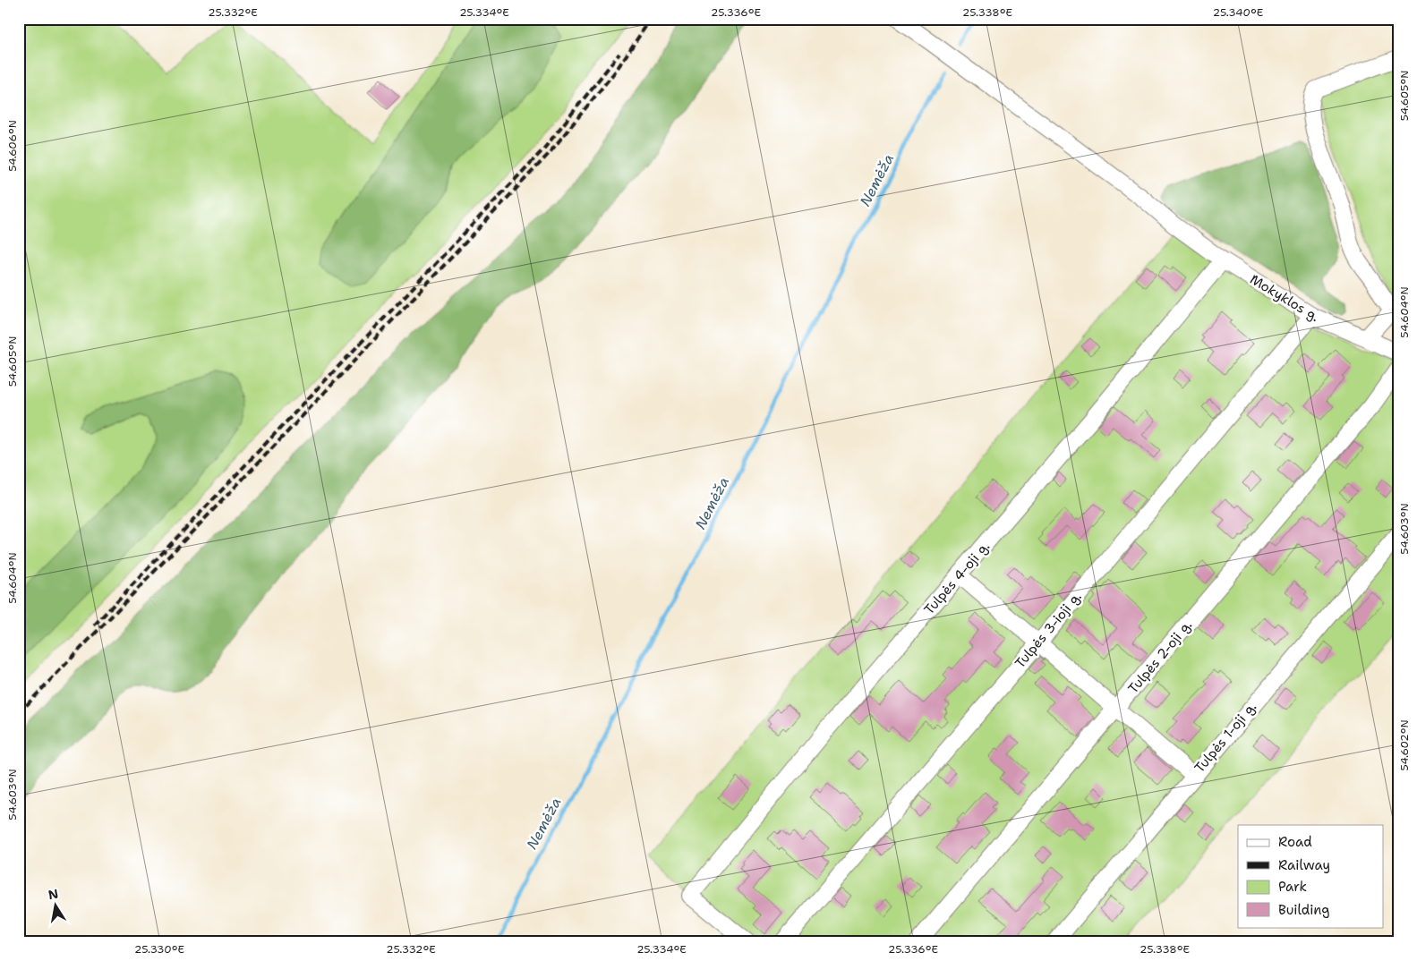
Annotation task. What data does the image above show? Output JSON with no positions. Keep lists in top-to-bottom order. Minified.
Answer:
{"streets":{"street":["Mokyklos g.","Tulpės 4-oji g.","Tulpės 3-ioji g.","Tulpės 2-oji g.","Tulpės 1-oji g."]},"crossings":[["Mokyklos g.","Tulpės 4-oji g."],["Mokyklos g.","Tulpės 3-ioji g."]],"water":["Nemėža"],"legend":["Road","Railway","Park","Building"],"north":"top","coordinates":["25.332°E","25.334°E","25.336°E","25.338°E","25.340°E","54.605°N","54.606°N","54.604°N","54.603°N","54.602°N","25.330°E"]}
